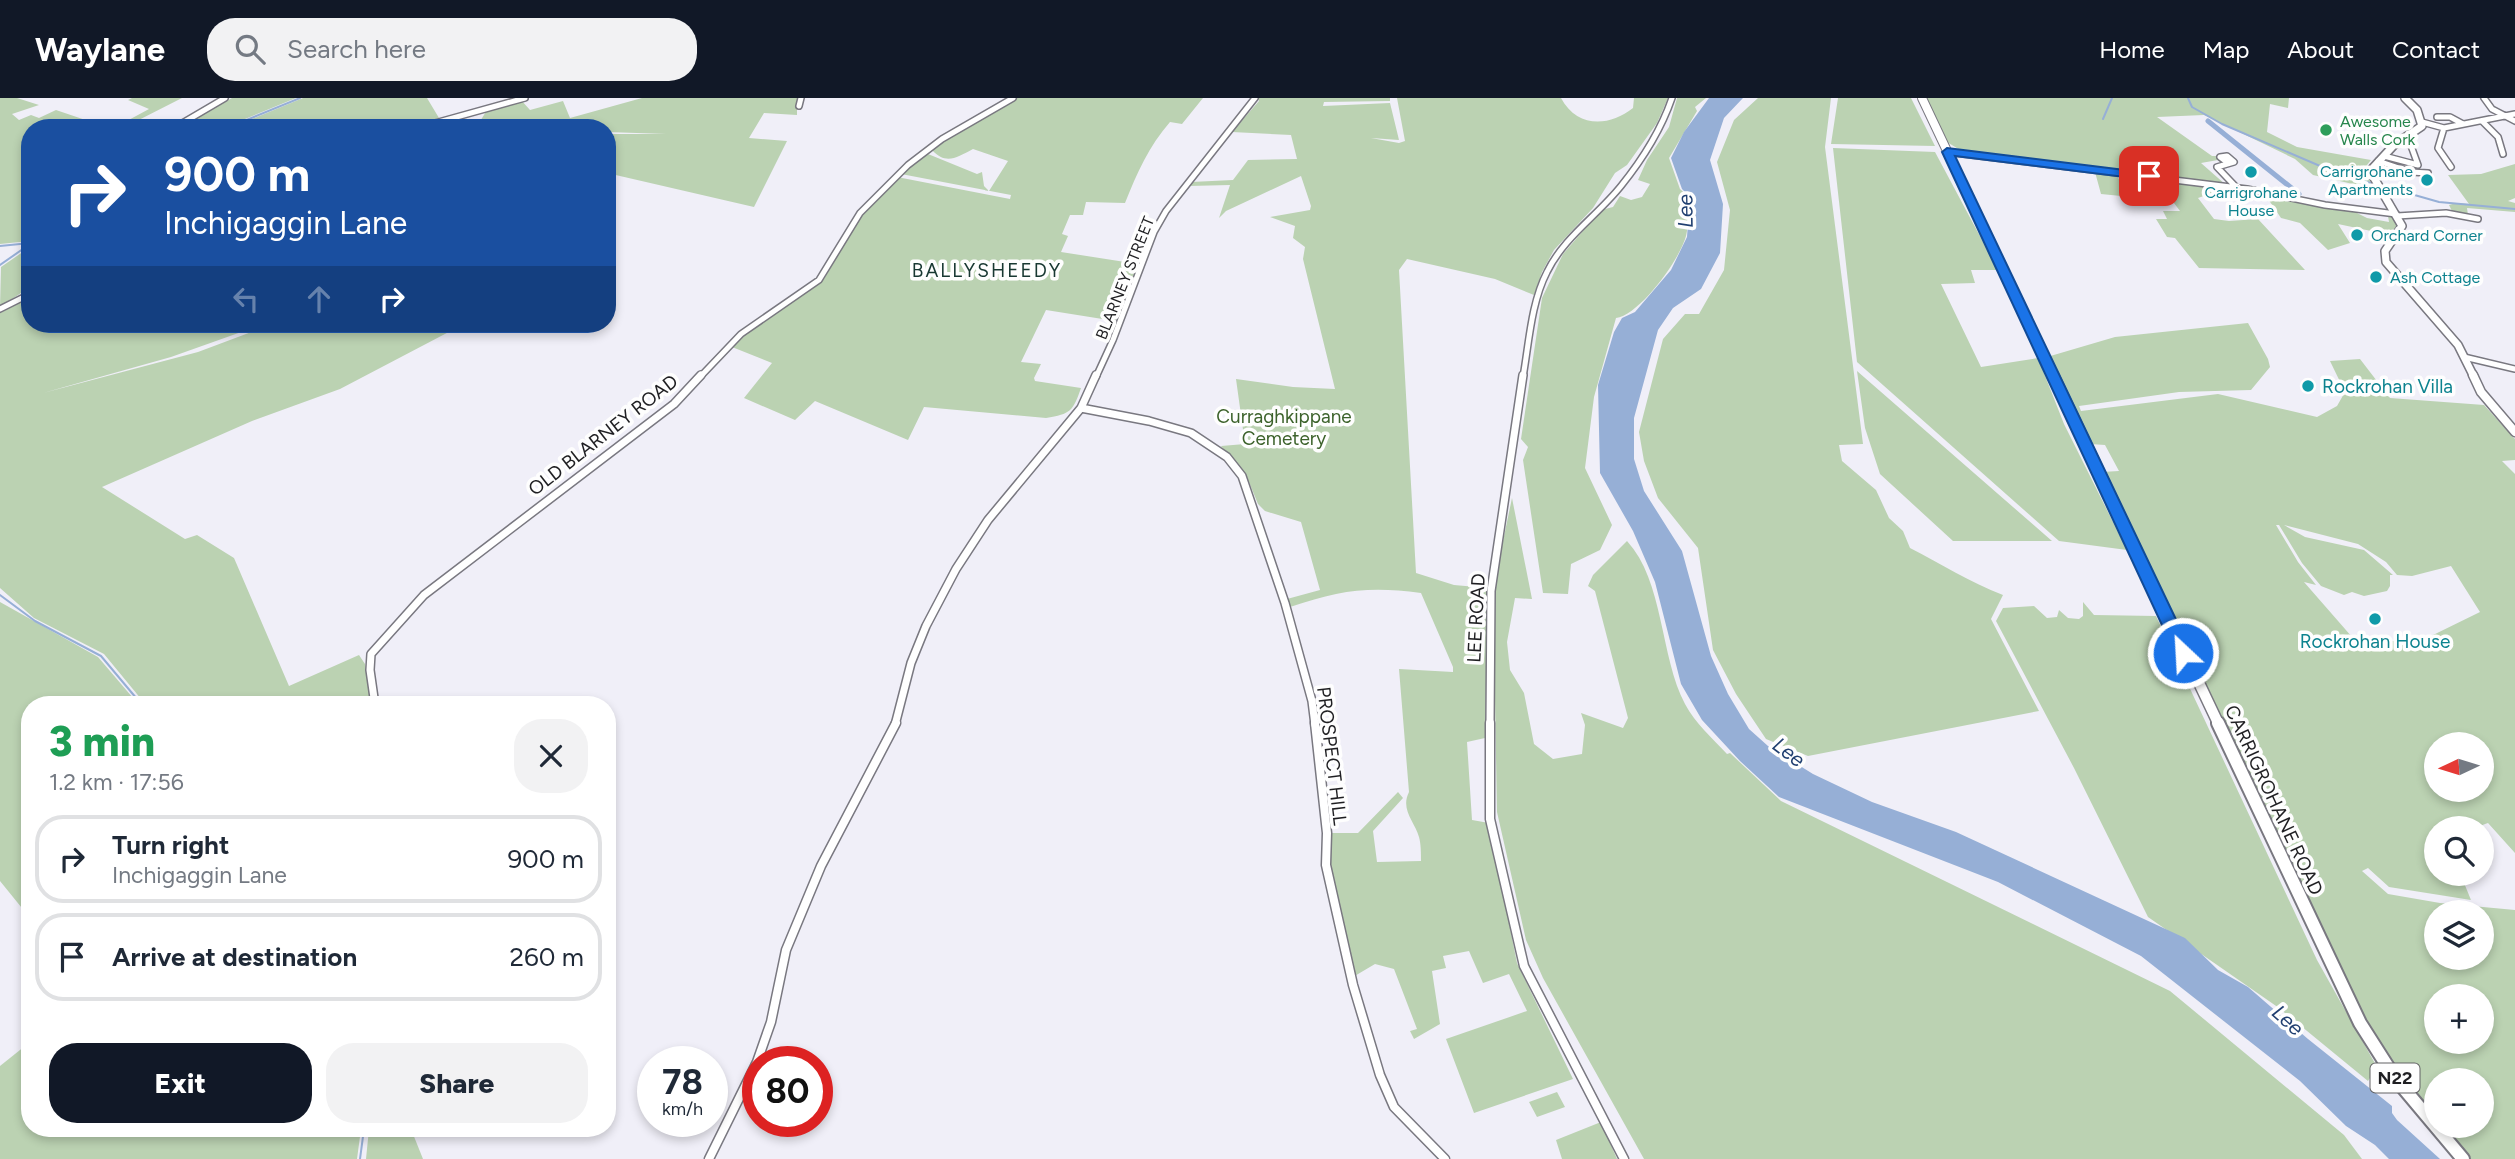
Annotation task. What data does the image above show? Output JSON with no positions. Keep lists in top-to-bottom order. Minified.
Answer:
{"streets":{"highway":["CARRIGROHANE ROAD","N22"],"street":["BLARNEY STREET","OLD BLARNEY ROAD","LEE ROAD","PROSPECT HILL"]},"crossings":[["BLARNEY STREET","PROSPECT HILL"]],"districts":["BALLYSHEEDY"],"water":["Lee"],"parks":["Curraghkippane Cemetery"],"places":["Awesome Walls Cork","Carrigrohane House","Carrigrohane Apartments","Orchard Corner","Ash Cottage","Rockrohan Villa","Rockrohan House"],"north":"left","page":{"header":"Waylane","search":"Search here","nav":["Home","Map","About","Contact"],"turn":["900 m","Inchigaggin Lane"],"heading":["3 min","1.2 km · 17:56"],"map_buttons":["+","−"],"list":[{"name":"Turn right","note":"Inchigaggin Lane","value":"900 m"},{"name":"Arrive at destination","value":"260 m"}],"buttons":["Exit","Share"],"speed":"78 km/h","limit":"80"}}
